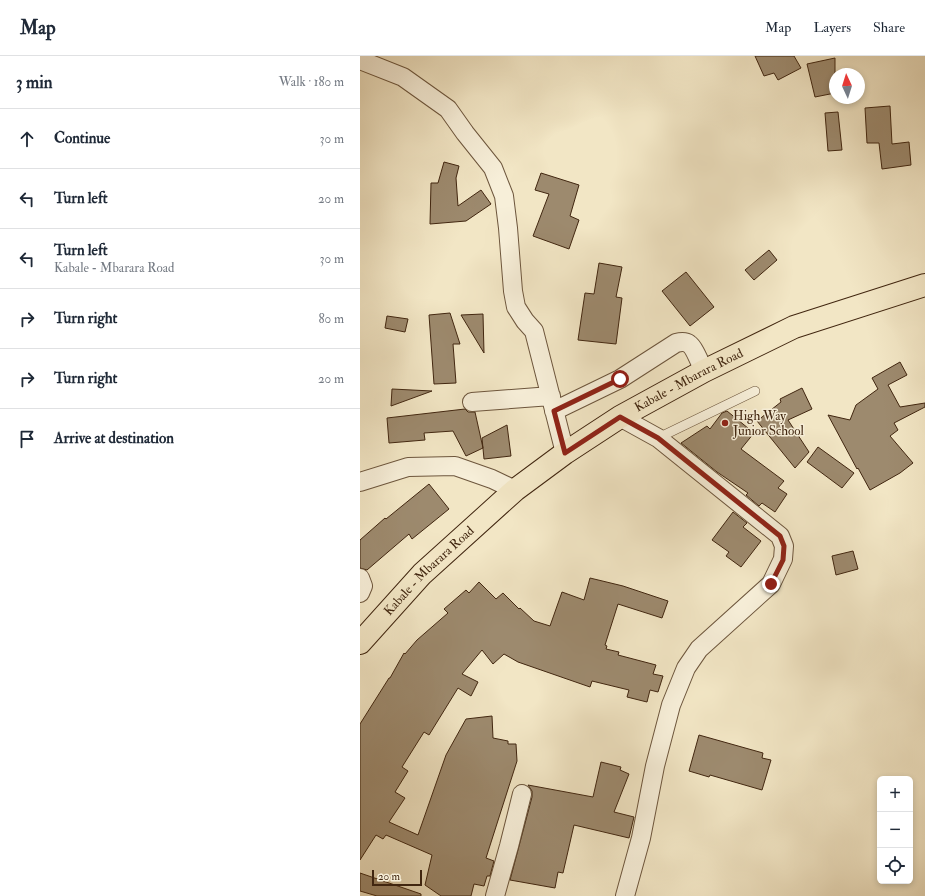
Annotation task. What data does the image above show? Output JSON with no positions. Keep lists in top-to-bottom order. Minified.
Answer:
{"streets":{"main road":["Kabale - Mbarara Road"]},"places":["High Way Junior School"],"scale_bar":"20 m","north":"top","page":{"header":"Map","nav":["Map","Layers","Share"],"heading":["3 min","Walk · 180 m"],"list":[["Continue","30 m"],["Turn left","20 m"],["Turn left","Kabale - Mbarara Road","30 m"],["Turn right","80 m"],["Turn right","20 m"],"Arrive at destination"],"map_buttons":["+","−"],"scale":"20 m"}}
